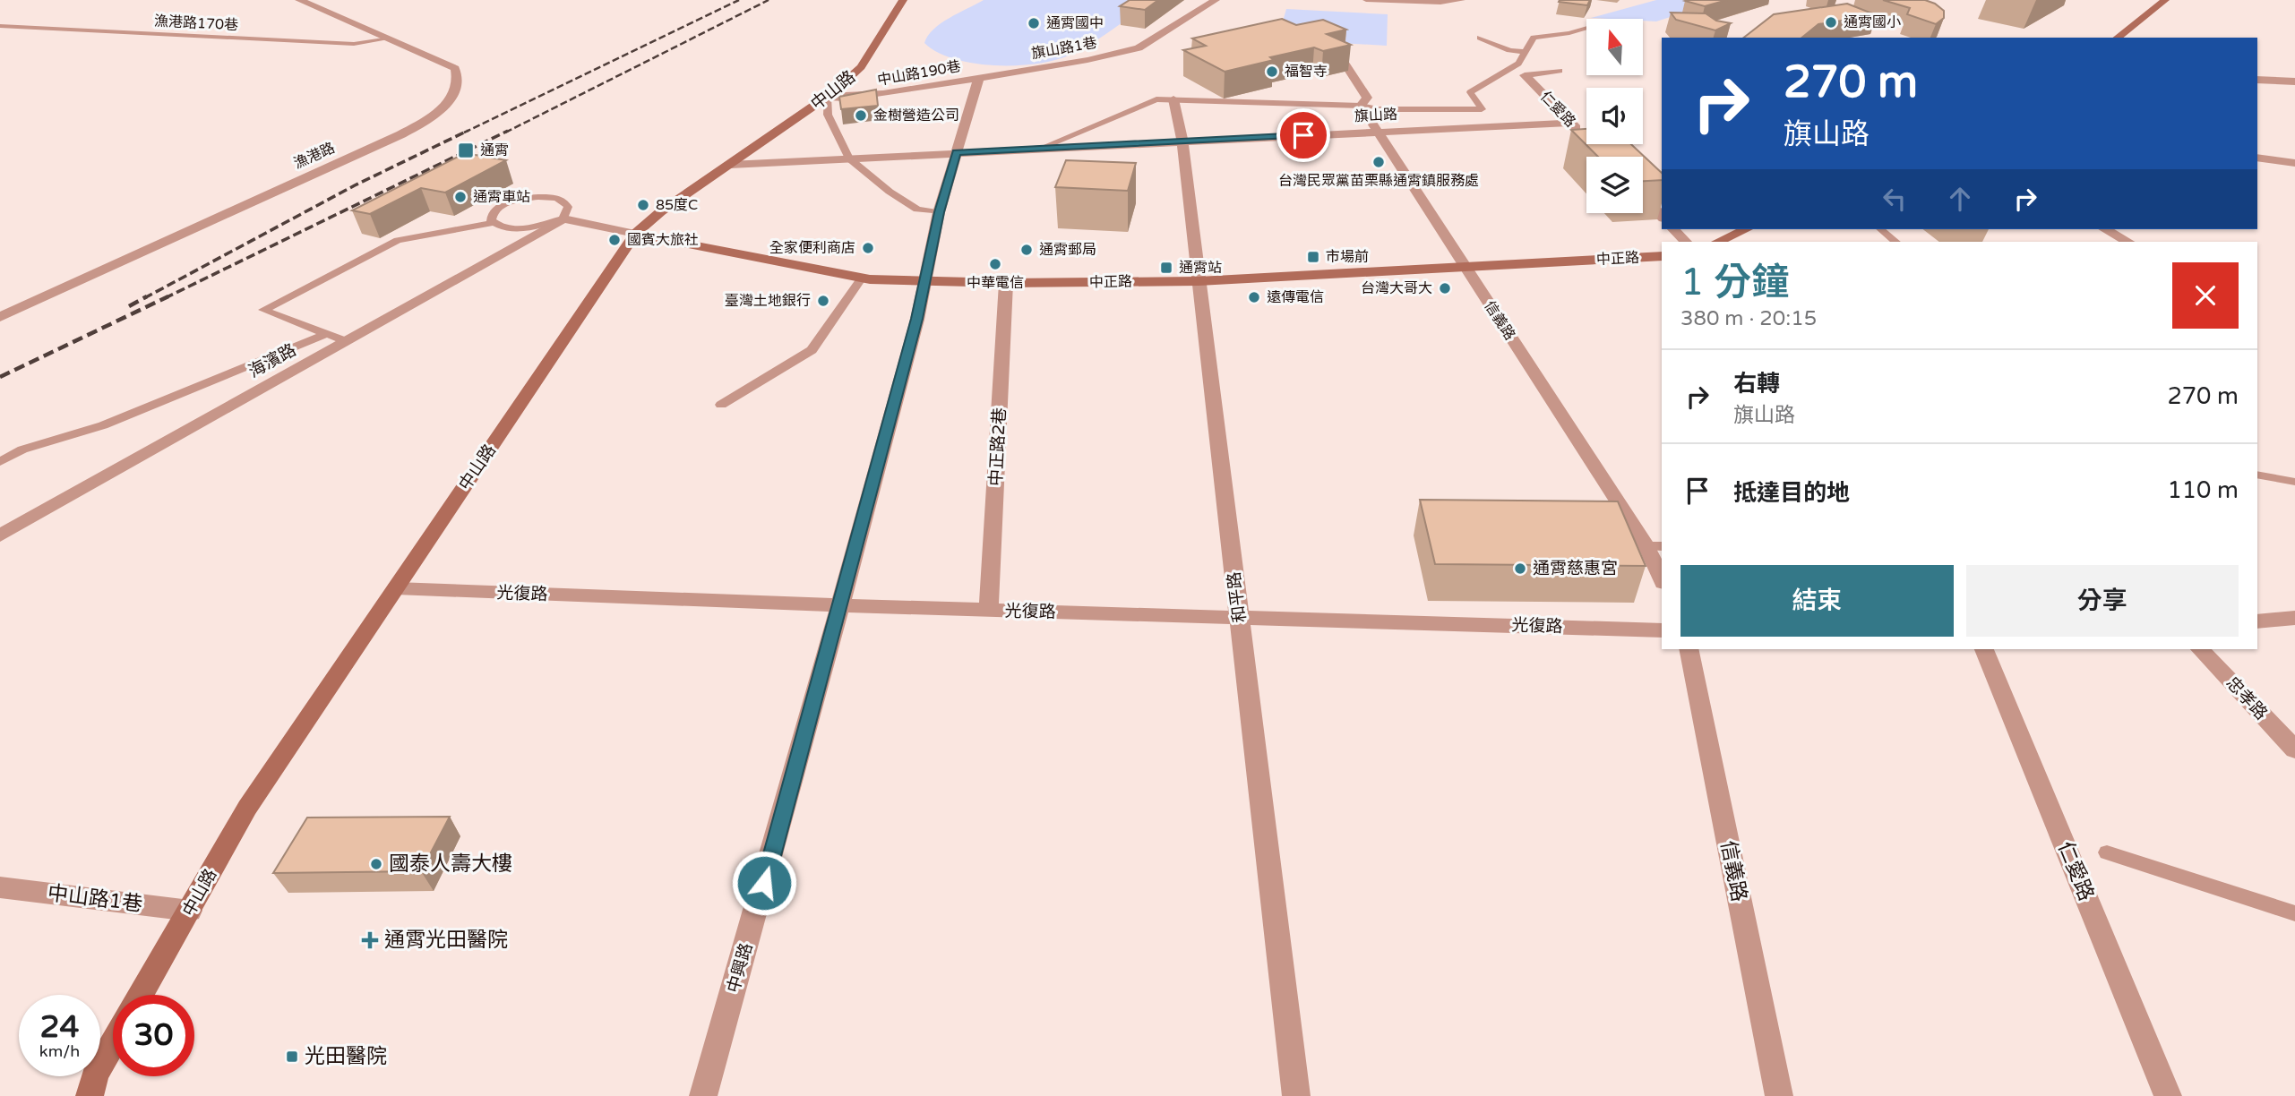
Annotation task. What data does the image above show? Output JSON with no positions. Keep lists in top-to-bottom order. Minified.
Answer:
{"streets":{"main road":["中山路","中正路"],"street":["旗山路1巷","中山路190巷","仁愛路","旗山路","漁港路","信義路","海濱路","中正路2巷","光復路","和平路","忠孝路","中山路1巷","中興路"],"lane":["漁港路170巷"]},"crossings":[["漁港路170巷","漁港路"],["旗山路1巷","中山路190巷"],["旗山路1巷","中興路"],["中山路190巷","中山路"],["中山路190巷","中興路"],["中山路","旗山路"],["中山路","中正路"],["中山路","光復路"],["中山路","中山路1巷"],["仁愛路","旗山路"],["旗山路","信義路"],["旗山路","和平路"],["旗山路","中興路"],["中正路","信義路"],["中正路","海濱路"],["中正路","中正路2巷"],["中正路","和平路"],["中正路","中興路"],["中正路2巷","光復路"],["光復路","和平路"],["光復路","中興路"]],"places":{"other":["通霄國小","通霄國中","福智寺","金樹營造公司","台灣民眾黨苗栗縣通霄鎮服務處","通霄車站","85度C","國賓大旅社","全家便利商店","通霄郵局","中華電信","台灣大哥大","遠傳電信","臺灣土地銀行","通霄慈惠宮","國泰人壽大樓"],"transit":["通霄","市場前","通霄站","光田醫院"],"health":["通霄光田醫院"]},"north":"top","page":{"turn":["270 m","旗山路"],"heading":["1 分鐘","380 m · 20:15"],"list":[{"name":"右轉","note":"旗山路","value":"270 m"},{"name":"抵達目的地","value":"110 m"}],"buttons":["結束","分享"],"speed":"24 km/h","limit":"30"}}
